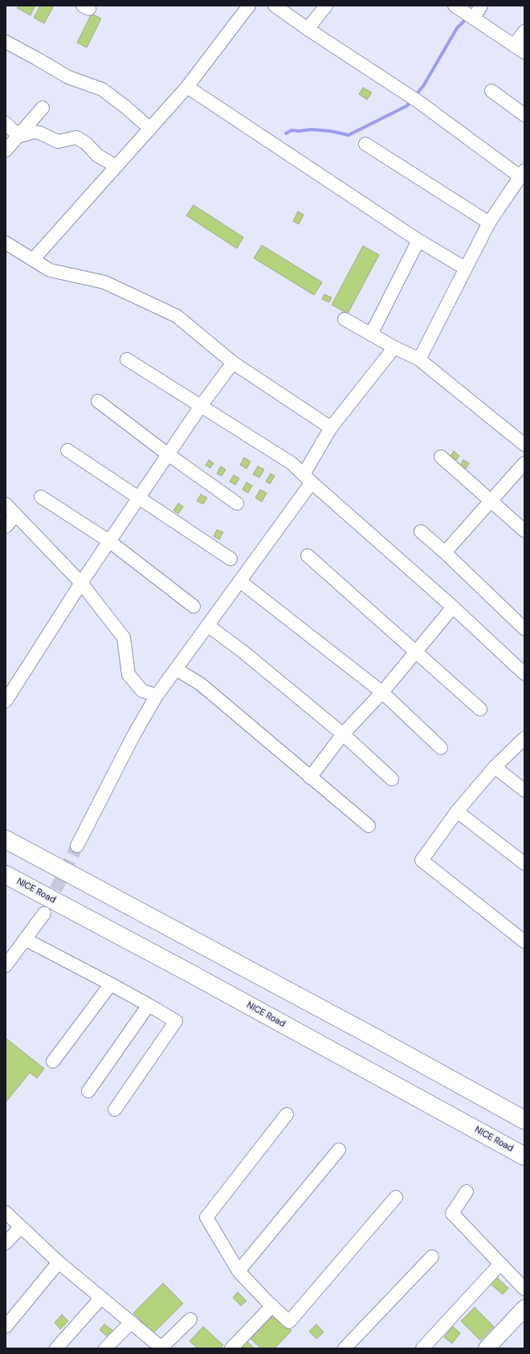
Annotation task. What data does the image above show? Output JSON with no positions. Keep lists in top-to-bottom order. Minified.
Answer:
{"streets":{"highway":["NICE Road"]}}
